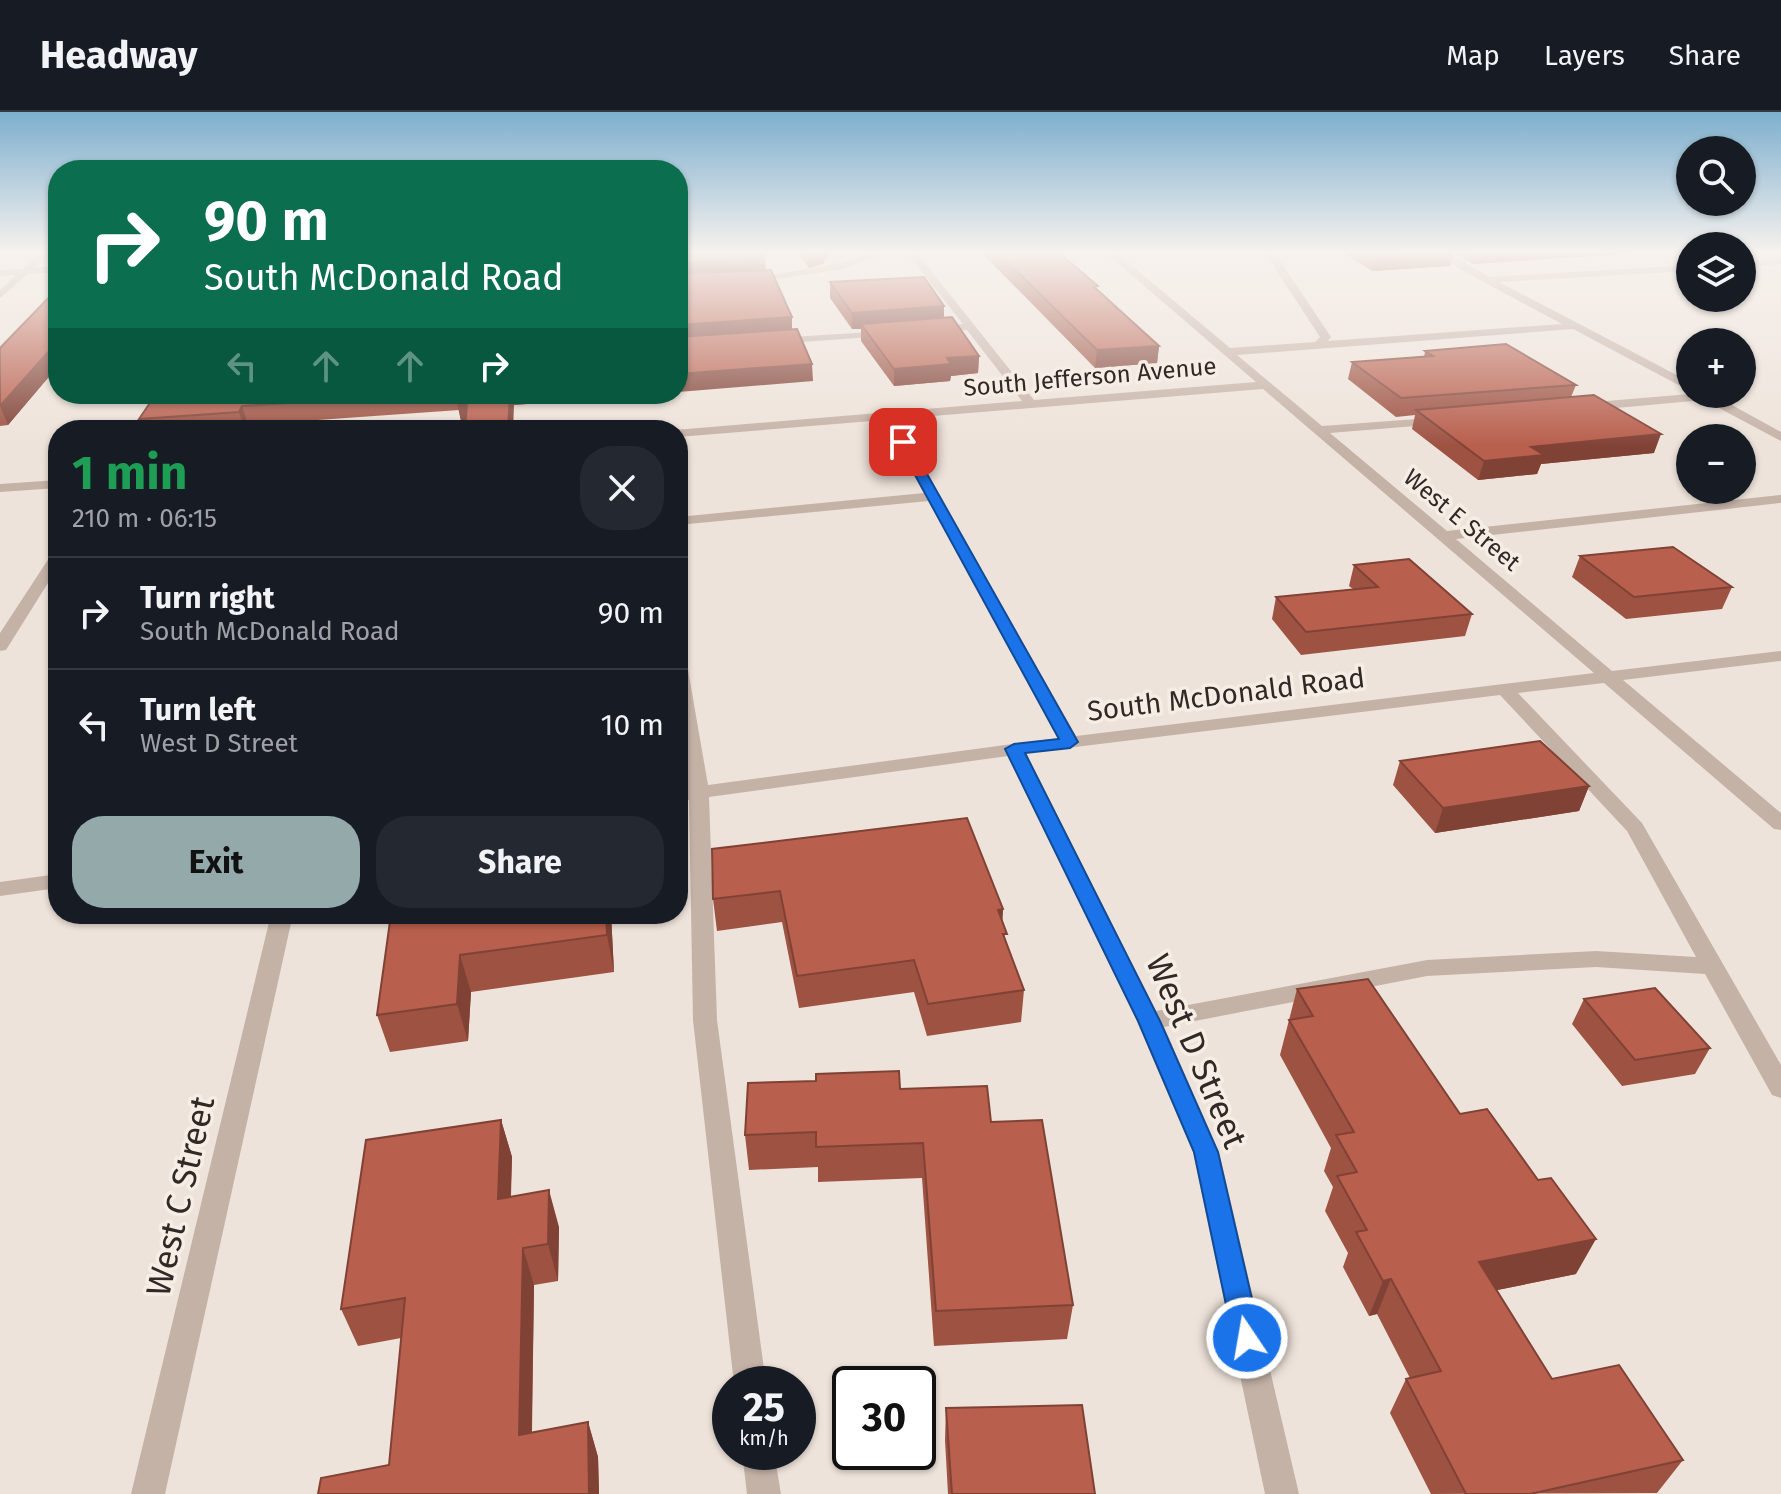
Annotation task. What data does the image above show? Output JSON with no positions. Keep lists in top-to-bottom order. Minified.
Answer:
{"streets":{"street":["South Jefferson Avenue","West E Street","South McDonald Road","West D Street","West C Street"]},"crossings":[["South Jefferson Avenue","West E Street"],["West E Street","South McDonald Road"],["South McDonald Road","West D Street"]],"page":{"header":"Headway","nav":["Map","Layers","Share"],"map_buttons":["+","−"],"turn":["90 m","South McDonald Road"],"heading":["1 min","210 m · 06:15"],"list":[{"name":"Turn right","note":"South McDonald Road","value":"90 m"},{"name":"Turn left","note":"West D Street","value":"10 m"}],"buttons":["Exit","Share"],"speed":"25 km/h","limit":"30"}}
